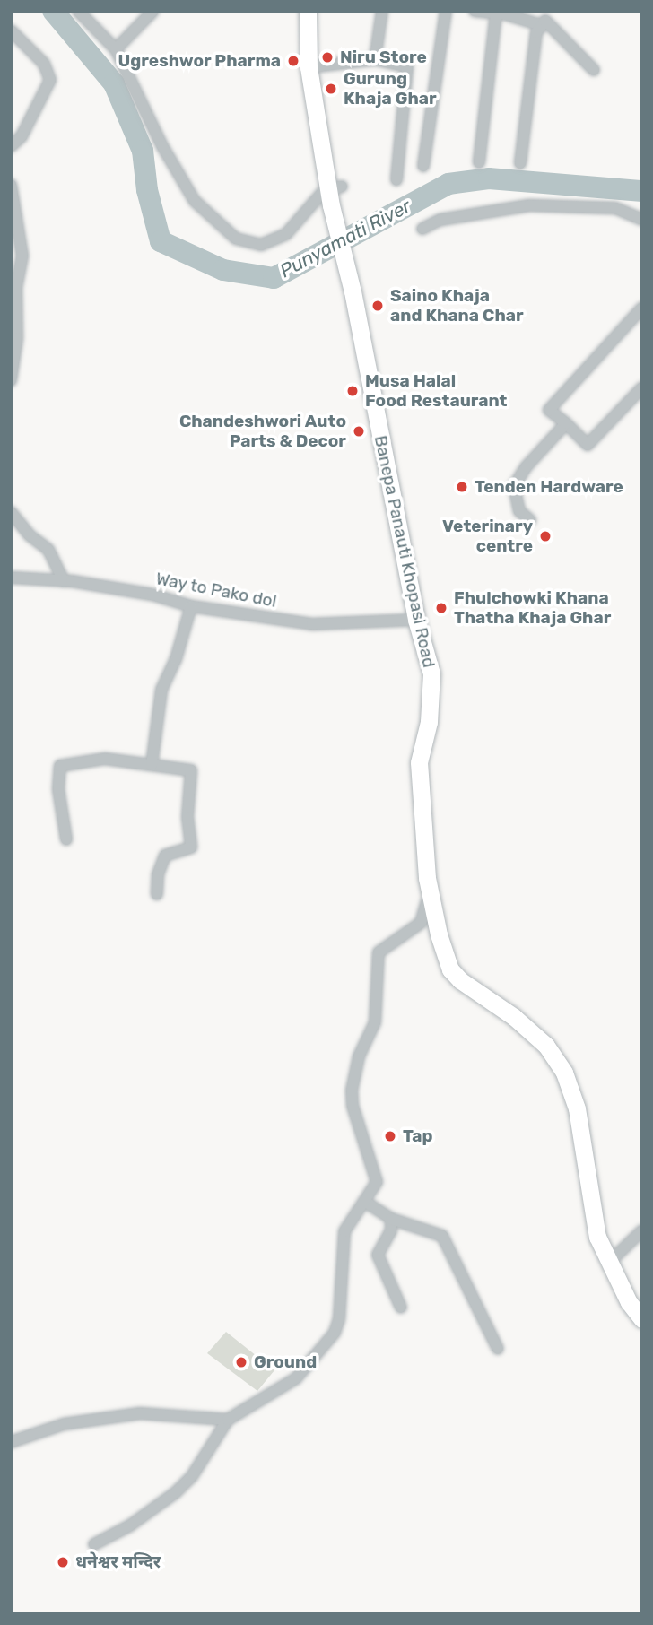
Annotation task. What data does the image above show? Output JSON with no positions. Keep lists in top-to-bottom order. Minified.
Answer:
{"streets":{"main road":["Banepa Panauti Khopasi Road"],"street":["Way to Pako dol"]},"crossings":[["Banepa Panauti Khopasi Road","Way to Pako dol"]],"water":["Punyamati River"],"places":["Niru Store","Ugreshwor Pharma","Gurung Khaja Ghar","Saino Khaja and Khana Char","Musa Halal Food Restaurant","Chandeshwori Auto Parts & Decor","Tenden Hardware","Veterinary centre","Fhulchowki Khana Thatha Khaja Ghar","Tap","Ground","धनेश्वर मन्दिर"]}
